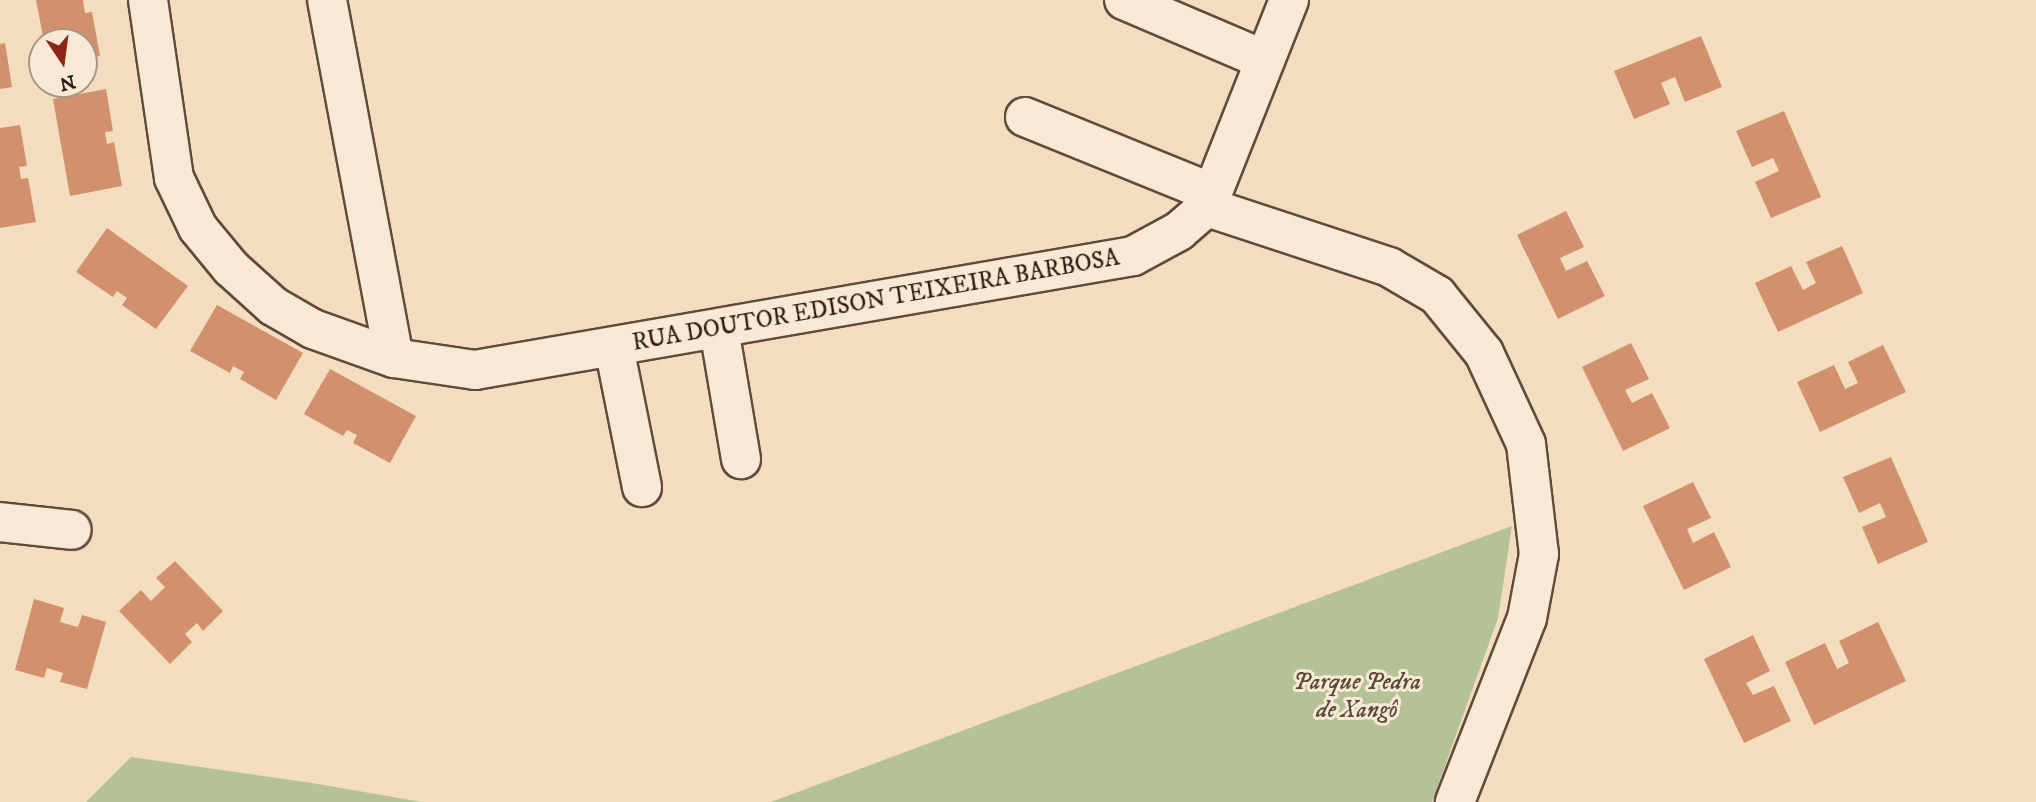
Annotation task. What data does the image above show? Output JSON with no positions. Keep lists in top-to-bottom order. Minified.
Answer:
{"streets":{"street":["RUA DOUTOR EDISON TEIXEIRA BARBOSA"]},"parks":["Parque Pedra de Xangô"],"north":"bottom"}
